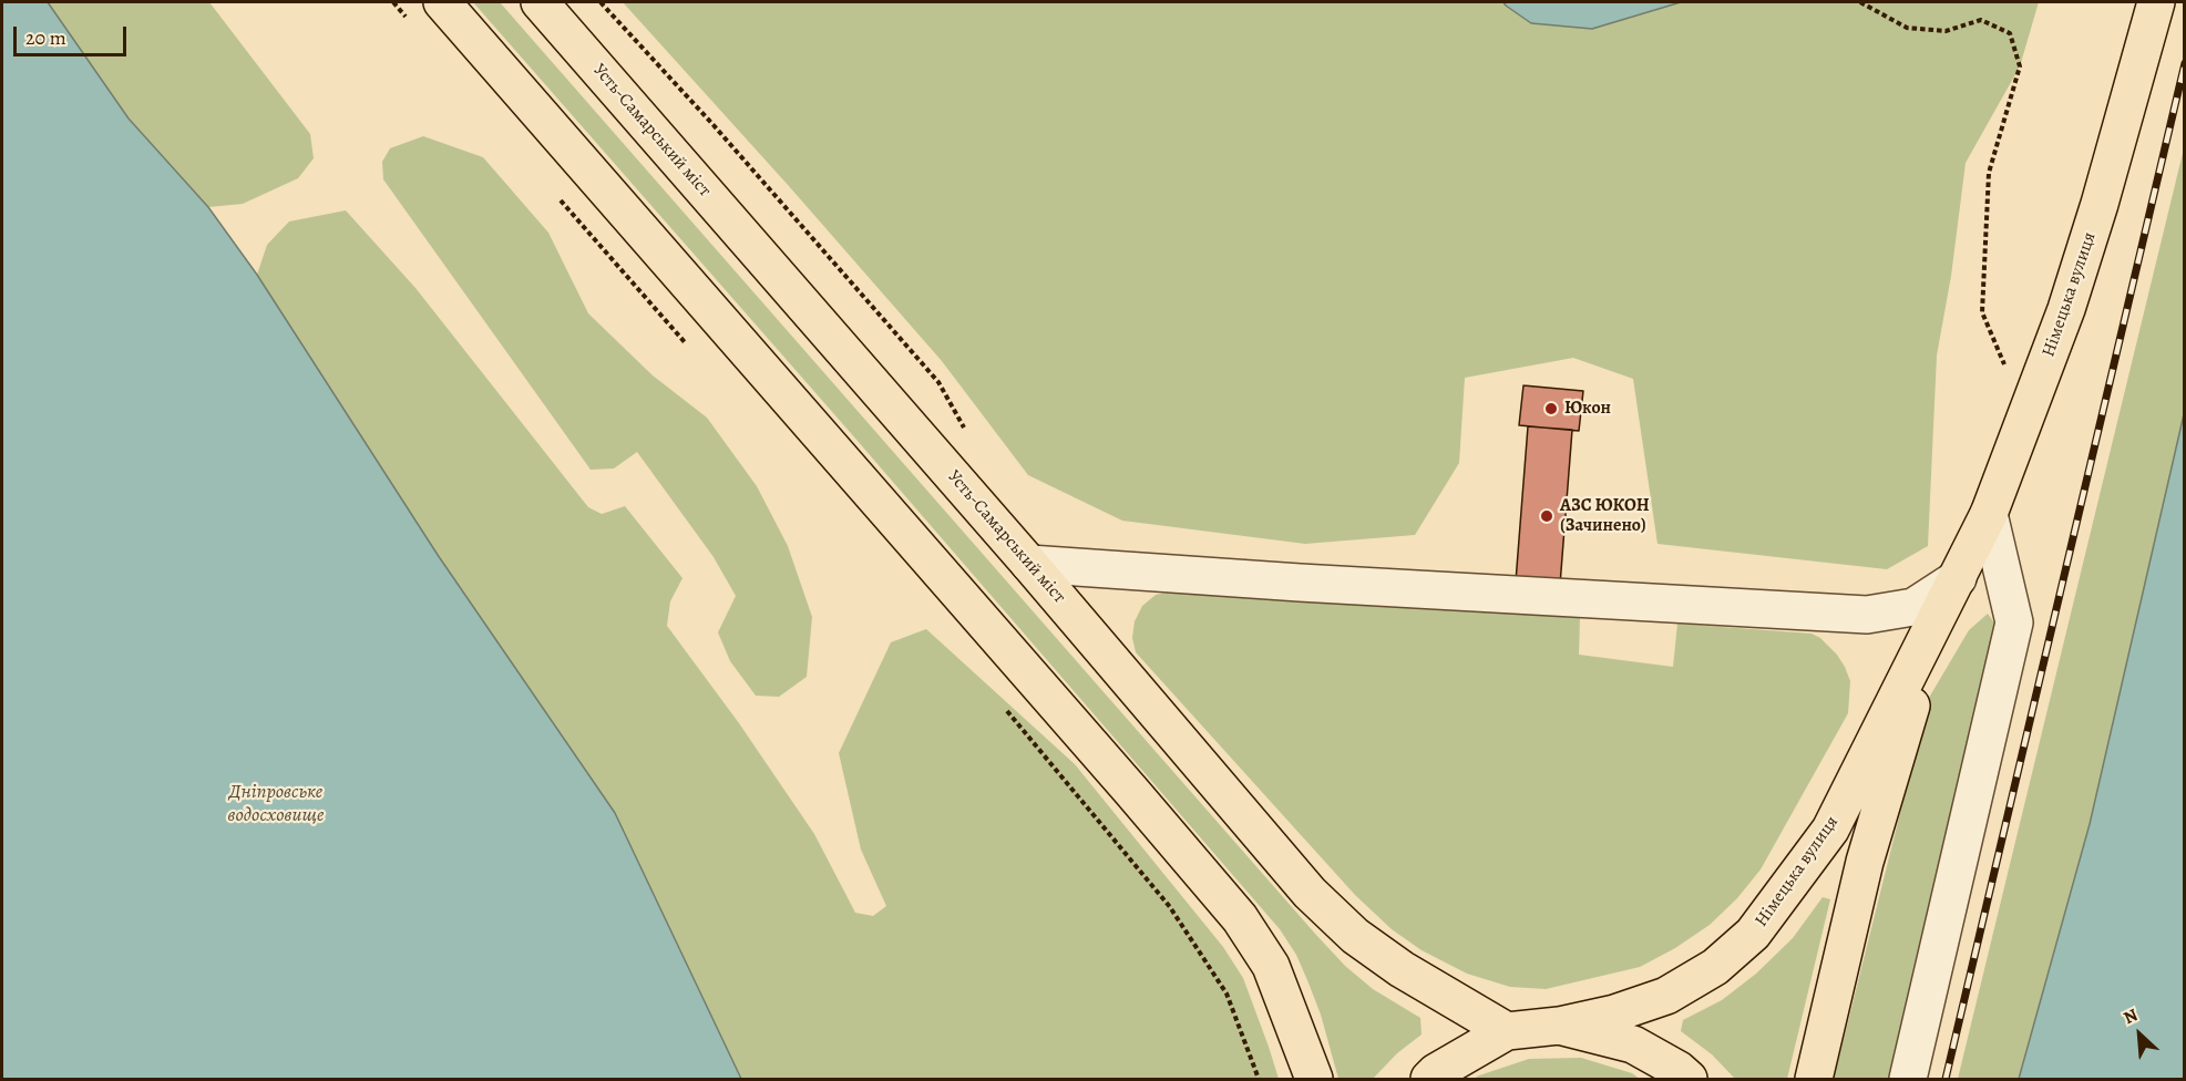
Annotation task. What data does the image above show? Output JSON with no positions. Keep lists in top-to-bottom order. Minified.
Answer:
{"streets":{"main road":["Усть-Самарський міст","Німецька вулиця"]},"water":["Дніпровське водосховище"],"places":["Юкон","АЗС ЮКОН (Зачинено)"],"scale_bar":"20 m","north":"top left"}
